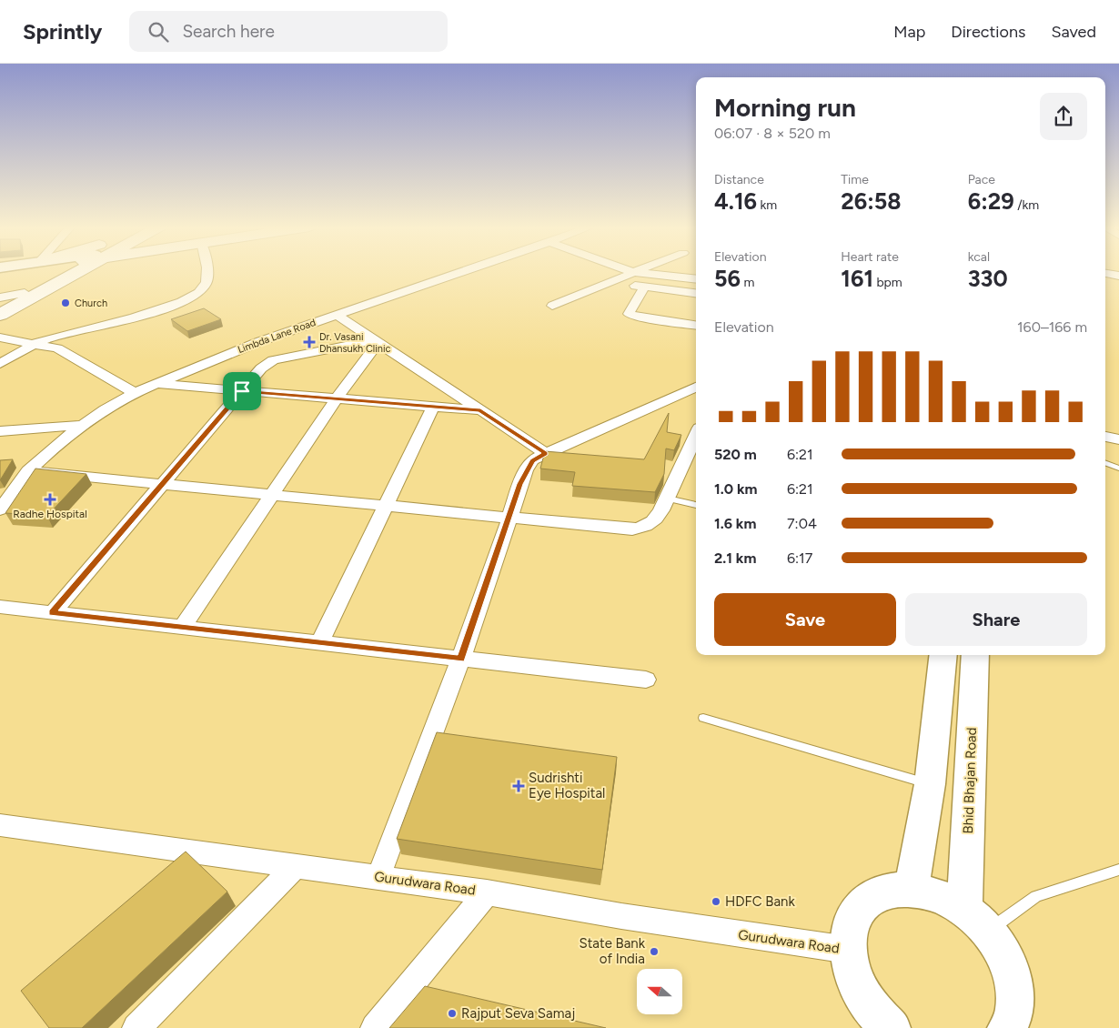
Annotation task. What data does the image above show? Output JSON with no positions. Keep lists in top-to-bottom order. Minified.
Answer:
{"streets":{"main road":["Bhid Bhajan Road"],"street":["Limbda Lane Road","Gurudwara Road"]},"places":{"other":["Church","HDFC Bank","State Bank of India","Rajput Seva Samaj"],"health":["Dr. Vasani Dhansukh Clinic","Radhe Hospital","Sudrishti Eye Hospital"]},"north":"left","page":{"header":"Sprintly","search":"Search here","nav":["Map","Directions","Saved"],"heading":["Morning run","06:07 · 8 × 520 m"],"stats":[["Distance","4.16 km"],["Time","26:58"],["Pace","6:29 /km"],["Elevation","56 m"],["Heart rate","161 bpm"],["kcal","330"]],"chart":["Elevation","160–166 m"],"list":[{"name":"520 m","note":"6:21"},{"name":"1.0 km","note":"6:21"},{"name":"1.6 km","note":"7:04"},{"name":"2.1 km","note":"6:17"}],"buttons":["Save","Share"]}}
